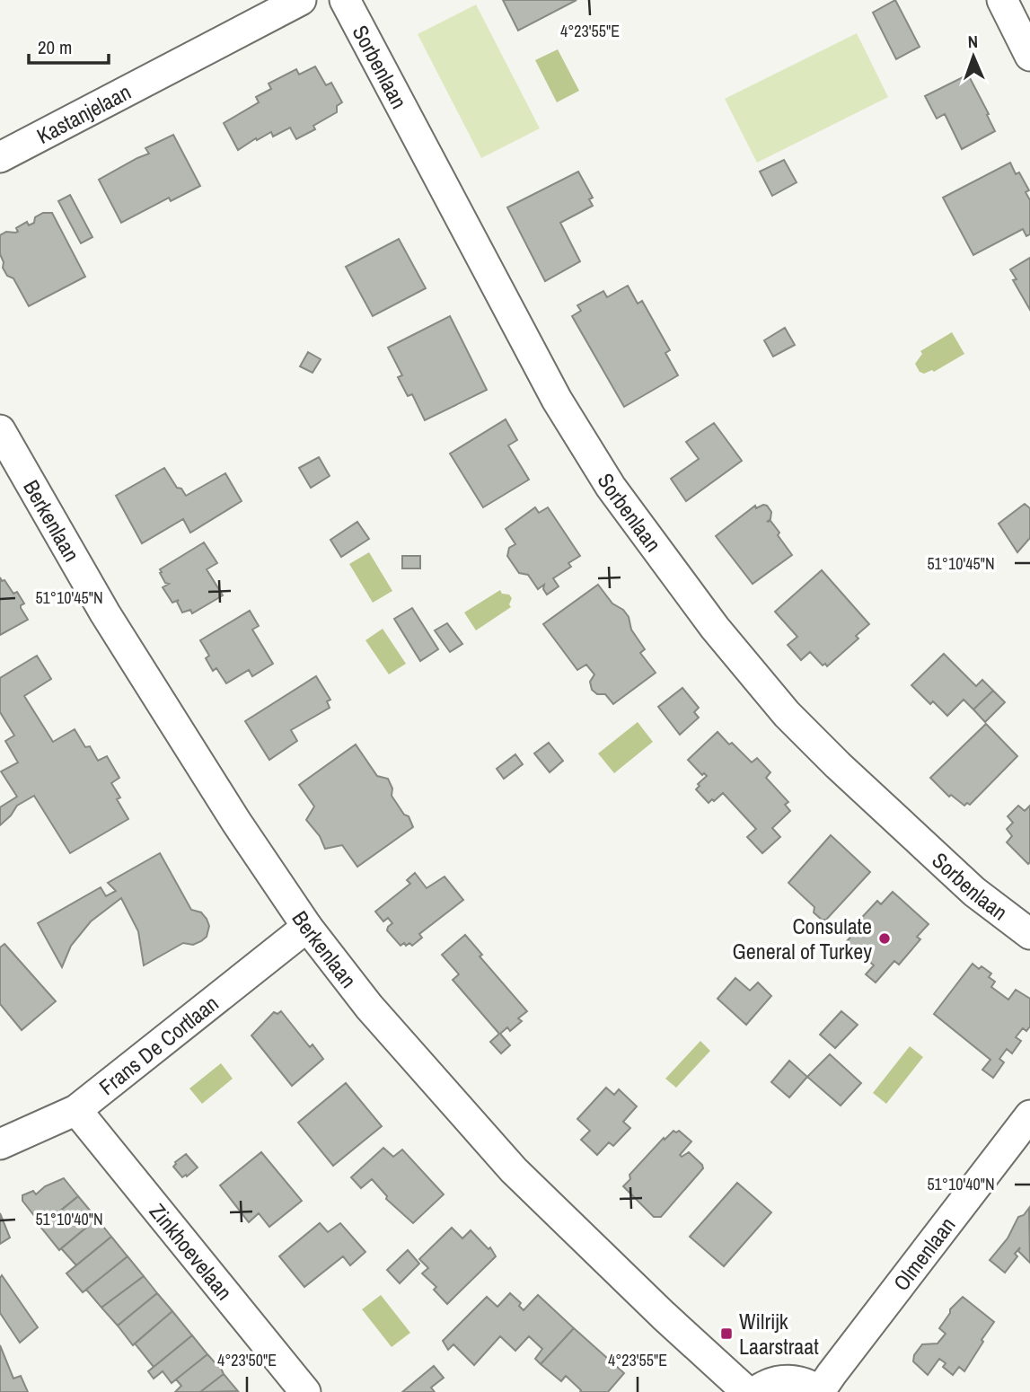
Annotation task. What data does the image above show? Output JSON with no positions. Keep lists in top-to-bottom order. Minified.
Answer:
{"streets":{"street":["Sorbenlaan","Kastanjelaan","Berkenlaan","Frans De Cortlaan","Zinkhoevelaan","Olmenlaan"]},"crossings":[["Berkenlaan","Frans De Cortlaan"],["Frans De Cortlaan","Zinkhoevelaan"]],"places":{"other":["Consulate General of Turkey"],"transit":["Wilrijk Laarstraat"]},"scale_bar":"20 m","north":"top","coordinates":["4°23'55\"E","51°10'45\"N","51°10'40\"N","4°23'50\"E"]}
